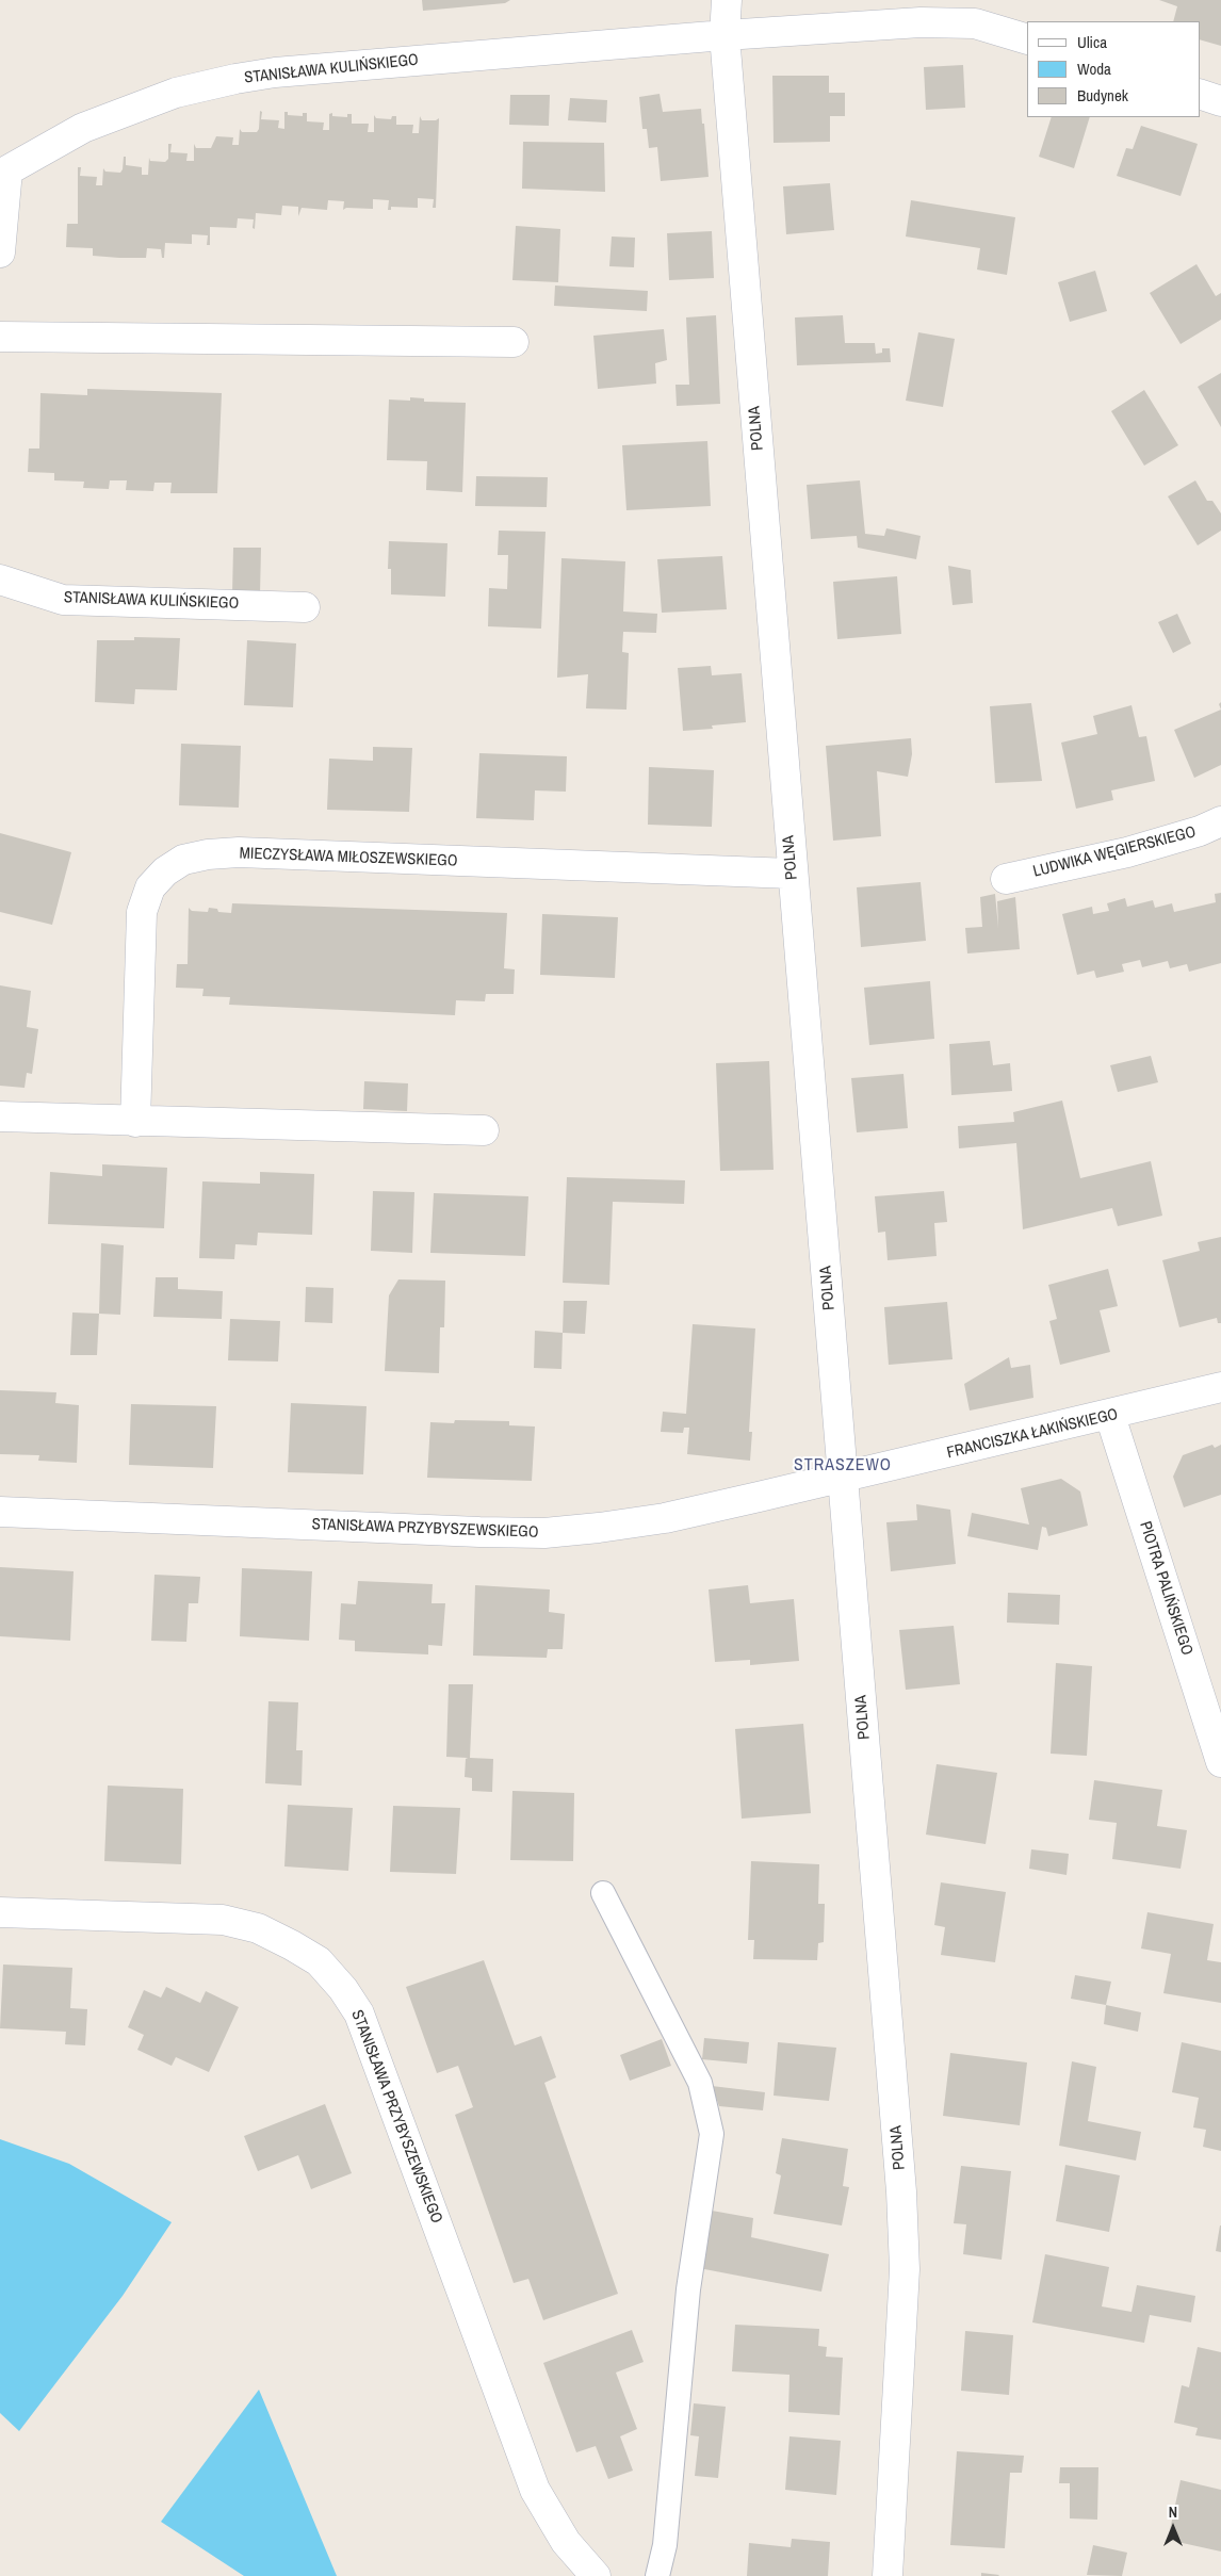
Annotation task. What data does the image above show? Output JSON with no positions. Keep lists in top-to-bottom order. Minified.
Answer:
{"streets":{"street":["STANISŁAWA KULIŃSKIEGO","POLNA","LUDWIKA WĘGIERSKIEGO","MIECZYSŁAWA MIŁOSZEWSKIEGO","FRANCISZKA ŁAKIŃSKIEGO","STANISŁAWA PRZYBYSZEWSKIEGO","PIOTRA PALIŃSKIEGO"]},"crossings":[["STANISŁAWA KULIŃSKIEGO","POLNA"],["POLNA","MIECZYSŁAWA MIŁOSZEWSKIEGO"],["POLNA","FRANCISZKA ŁAKIŃSKIEGO"],["POLNA","STANISŁAWA PRZYBYSZEWSKIEGO"],["FRANCISZKA ŁAKIŃSKIEGO","STANISŁAWA PRZYBYSZEWSKIEGO"],["FRANCISZKA ŁAKIŃSKIEGO","PIOTRA PALIŃSKIEGO"]],"districts":["STRASZEWO"],"legend":["Ulica","Woda","Budynek"],"north":"top"}
